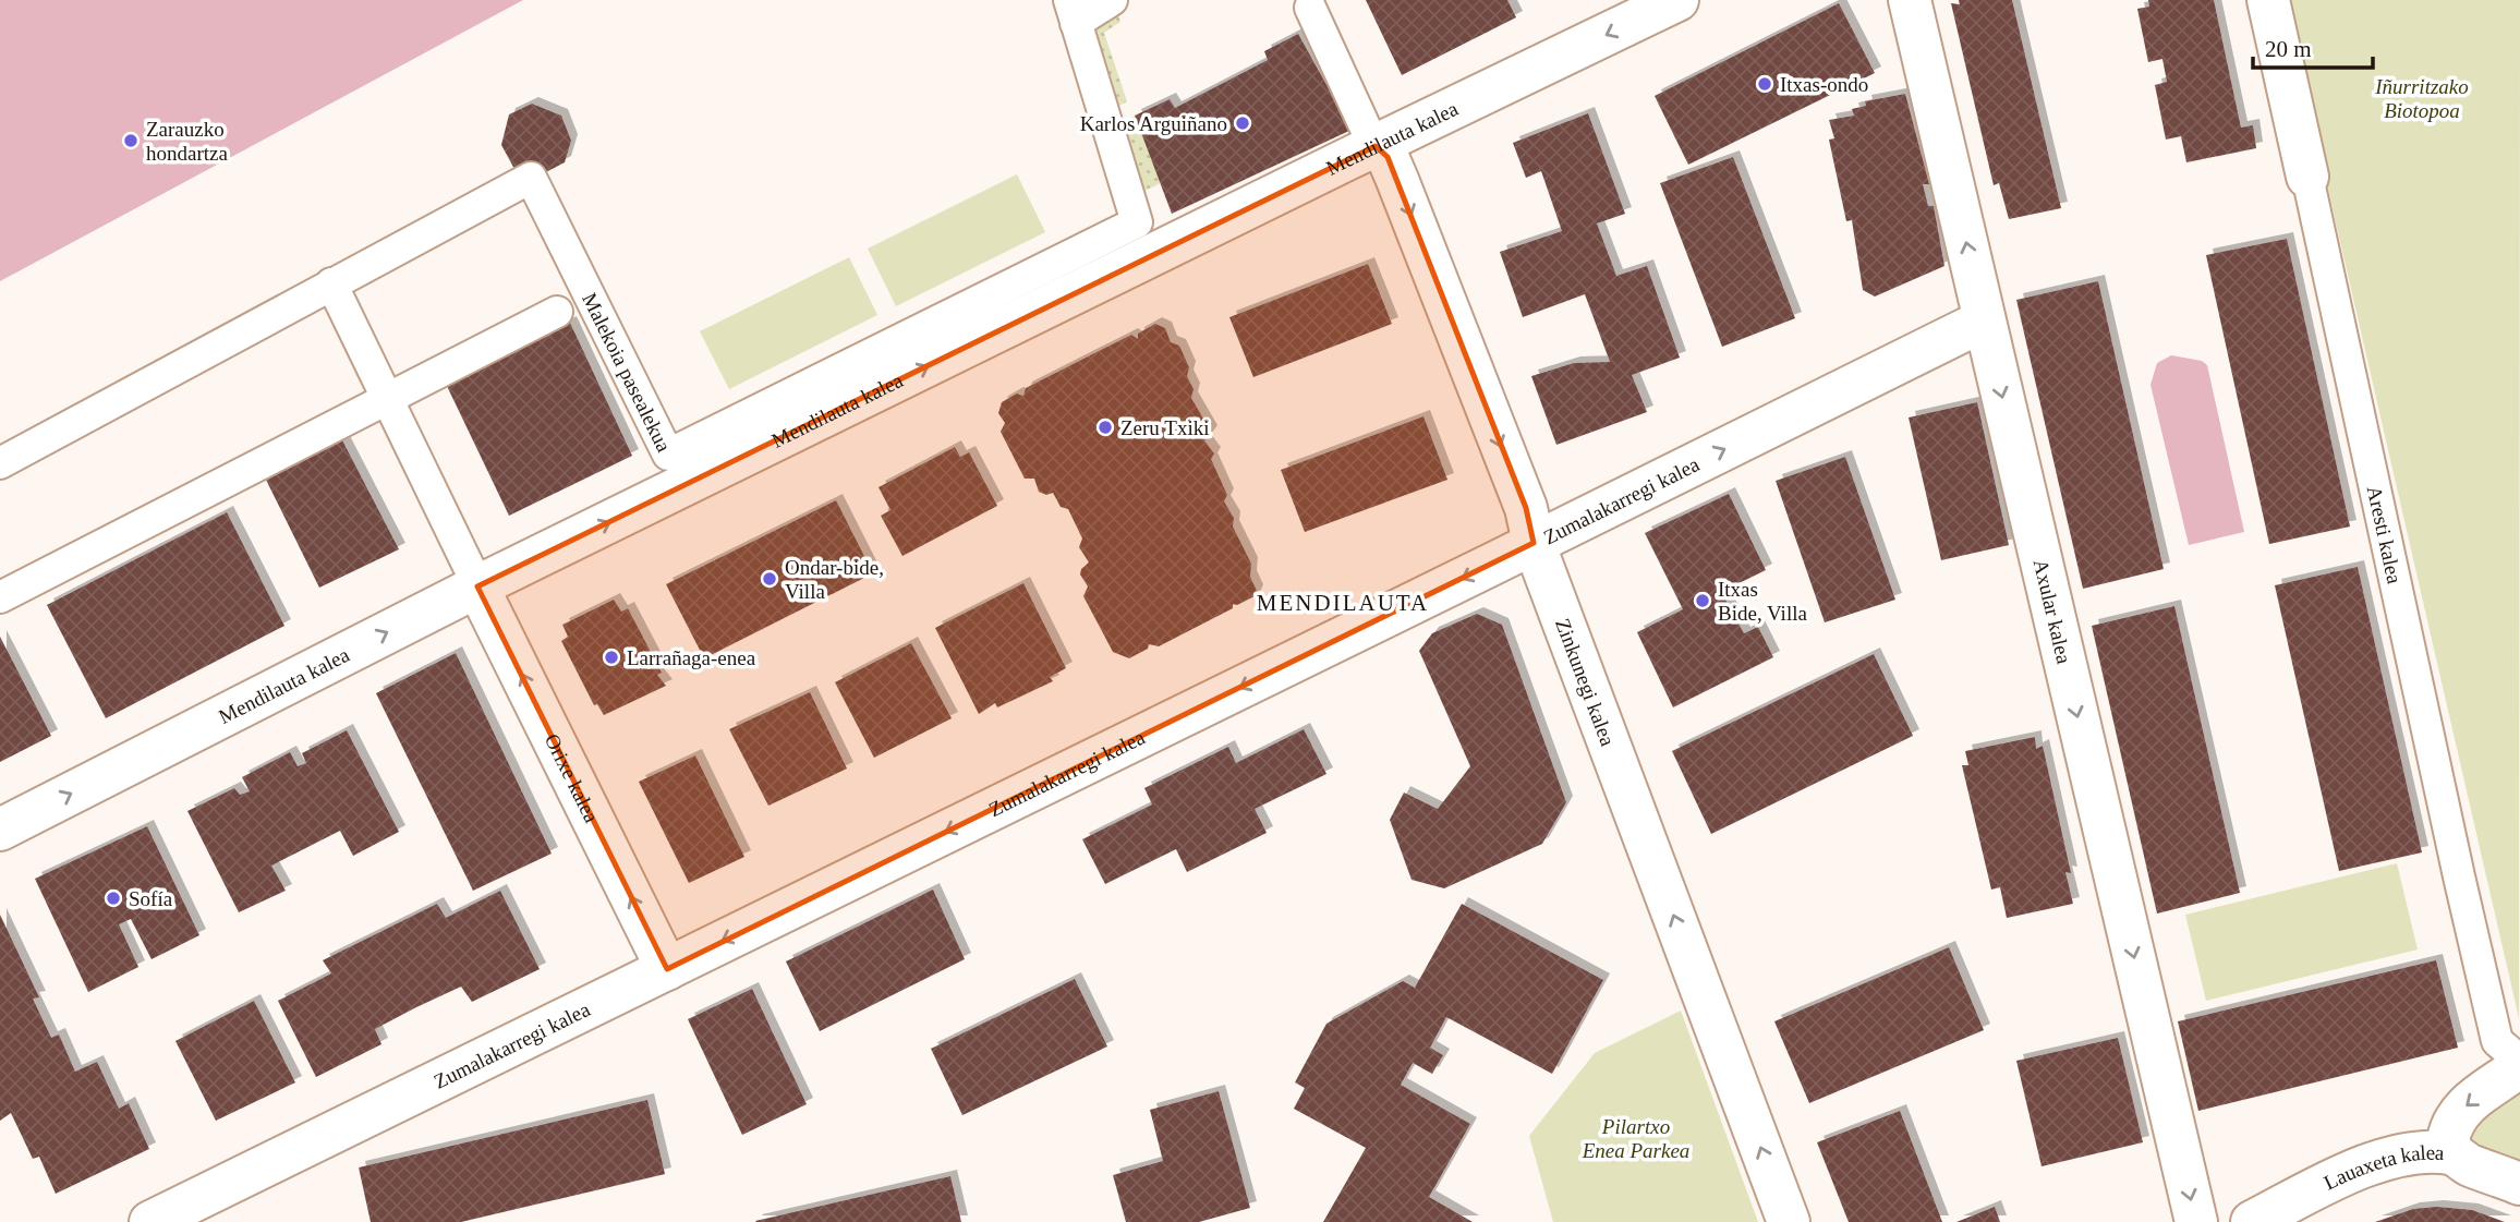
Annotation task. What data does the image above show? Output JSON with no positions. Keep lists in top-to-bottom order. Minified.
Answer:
{"streets":{"street":["Mendilauta kalea","Malekoia pasealekua","Zumalakarregi kalea","Aresti kalea","Axular kalea","Zinkunegi kalea","Orixe kalea","Lauaxeta kalea"]},"crossings":[["Mendilauta kalea","Zinkunegi kalea"],["Mendilauta kalea","Orixe kalea"],["Zumalakarregi kalea","Axular kalea"],["Zumalakarregi kalea","Zinkunegi kalea"],["Zumalakarregi kalea","Orixe kalea"]],"one_way":["Orixe kalea"],"districts":["MENDILAUTA"],"parks":["Iñurritzako Biotopoa","Pilartxo Enea Parkea"],"places":["Itxas-ondo","Karlos Arguiñano","Zarauzko hondartza","Zeru Txiki","Ondar-bide, Villa","Itxas Bide, Villa","Larrañaga-enea","Sofía"],"scale_bar":"20 m"}
